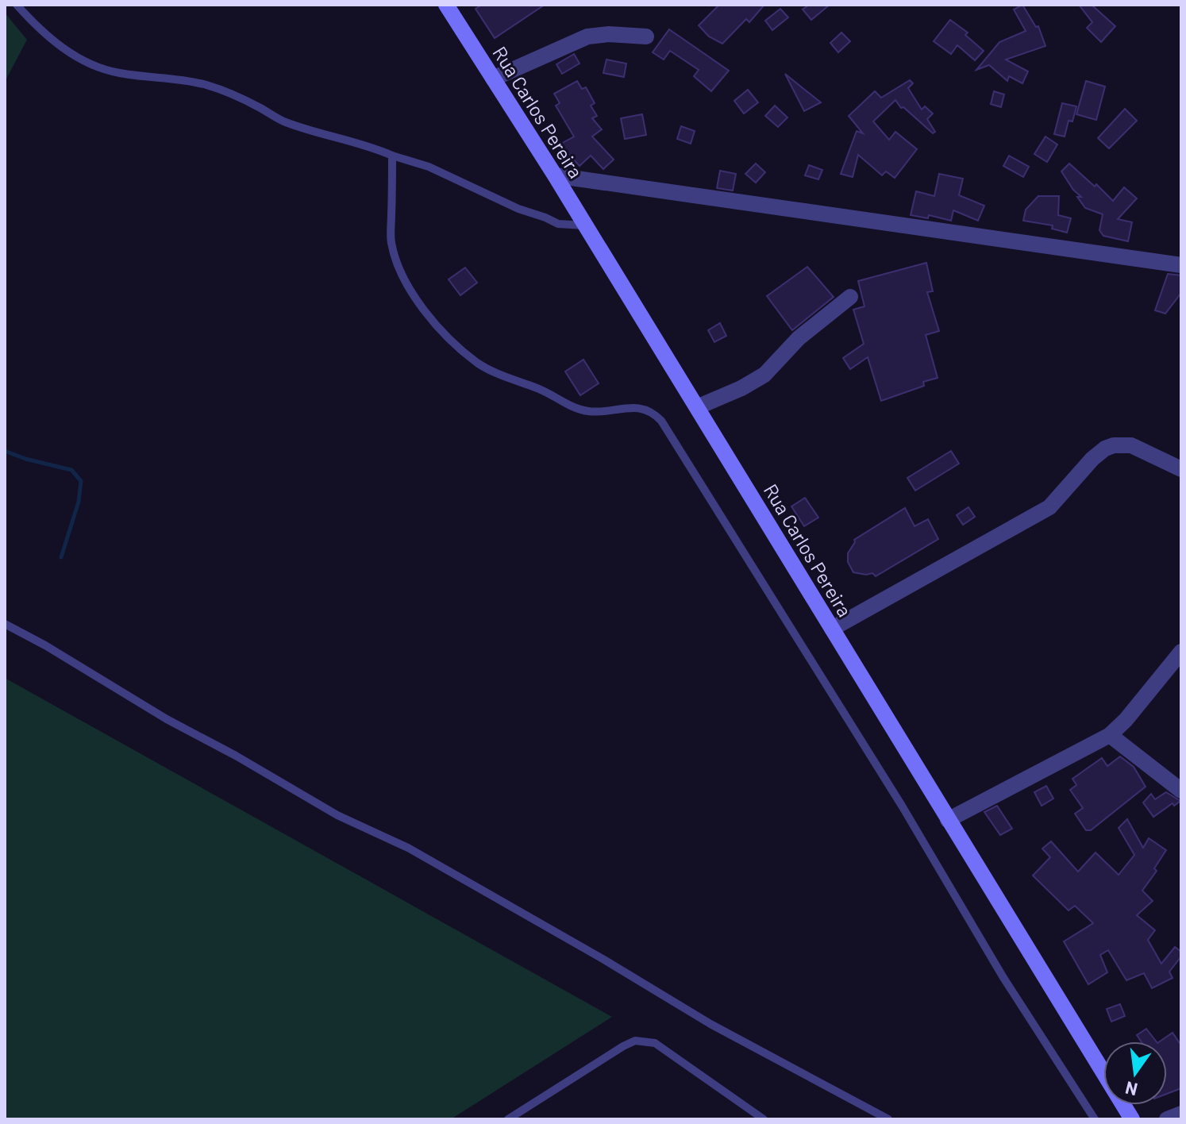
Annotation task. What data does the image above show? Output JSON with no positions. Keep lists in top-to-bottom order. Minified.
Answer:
{"streets":{"main road":["Rua Carlos Pereira"]},"north":"bottom"}
